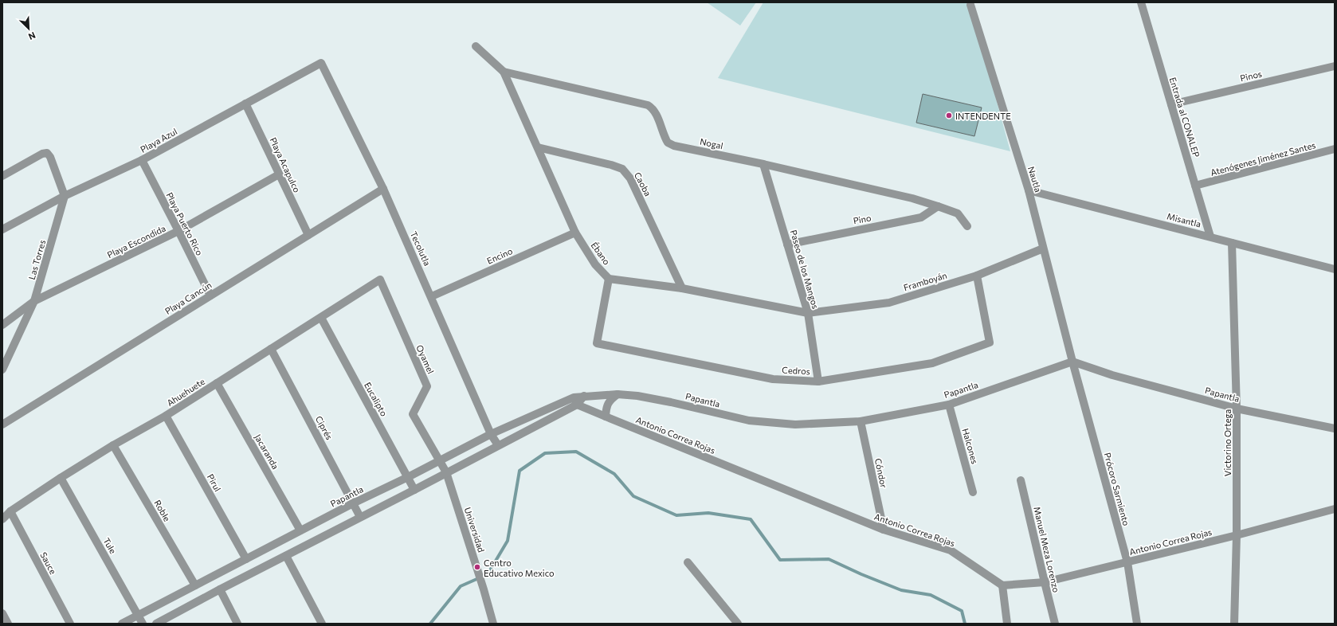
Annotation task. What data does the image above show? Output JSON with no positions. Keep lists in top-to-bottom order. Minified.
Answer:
{"streets":{"street":["Pinos","Entrada al CONALEP","Playa Azul","Nogal","Atenógenes Jiménez Santes","Playa Acapulco","Nautla","Caoba","Pino","Misantla","Playa Puerto Rico","Playa Escondida","Tecolutla","Ébano","Encino","Las Torres","Paseo de los Mangos","Framboyán","Playa Cancún","Oyamel","Cedros","Papantla","Ahuehuete","Eucalipto","Ciprés","Antonio Correa Rojas","Victorino Ortega","Halcones","Jacaranda","Cóndor","Pirul","Prócoro Sarmiento","Roble","Universidad","Tule","Manuel Meza Lorenzo","Sauce"]},"crossings":[["Pinos","Entrada al CONALEP"],["Entrada al CONALEP","Atenógenes Jiménez Santes"],["Entrada al CONALEP","Misantla"],["Playa Azul","Playa Acapulco"],["Playa Azul","Playa Puerto Rico"],["Playa Azul","Tecolutla"],["Playa Azul","Las Torres"],["Nogal","Pino"],["Nogal","Ébano"],["Nogal","Paseo de los Mangos"],["Playa Acapulco","Playa Escondida"],["Playa Acapulco","Playa Cancún"],["Nautla","Misantla"],["Nautla","Framboyán"],["Nautla","Papantla"],["Nautla","Prócoro Sarmiento"],["Caoba","Ébano"],["Pino","Paseo de los Mangos"],["Misantla","Victorino Ortega"],["Playa Puerto Rico","Playa Escondida"],["Playa Puerto Rico","Playa Cancún"],["Playa Escondida","Las Torres"],["Tecolutla","Encino"],["Tecolutla","Playa Cancún"],["Tecolutla","Papantla"],["Ébano","Encino"],["Ébano","Paseo de los Mangos"],["Ébano","Framboyán"],["Ébano","Cedros"],["Paseo de los Mangos","Framboyán"],["Paseo de los Mangos","Cedros"],["Framboyán","Cedros"],["Oyamel","Papantla"],["Oyamel","Ahuehuete"],["Oyamel","Universidad"],["Papantla","Eucalipto"],["Papantla","Ciprés"],["Papantla","Antonio Correa Rojas"],["Papantla","Victorino Ortega"],["Papantla","Halcones"],["Papantla","Jacaranda"],["Papantla","Cóndor"],["Papantla","Pirul"],["Papantla","Prócoro Sarmiento"],["Papantla","Roble"],["Papantla","Universidad"],["Papantla","Tule"],["Ahuehuete","Eucalipto"],["Ahuehuete","Ciprés"],["Ahuehuete","Jacaranda"],["Ahuehuete","Pirul"],["Ahuehuete","Roble"],["Ahuehuete","Tule"],["Ahuehuete","Sauce"],["Antonio Correa Rojas","Victorino Ortega"],["Antonio Correa Rojas","Cóndor"],["Antonio Correa Rojas","Prócoro Sarmiento"],["Antonio Correa Rojas","Manuel Meza Lorenzo"]],"places":["INTENDENTE","Centro Educativo Mexico"],"north":"bottom right"}
